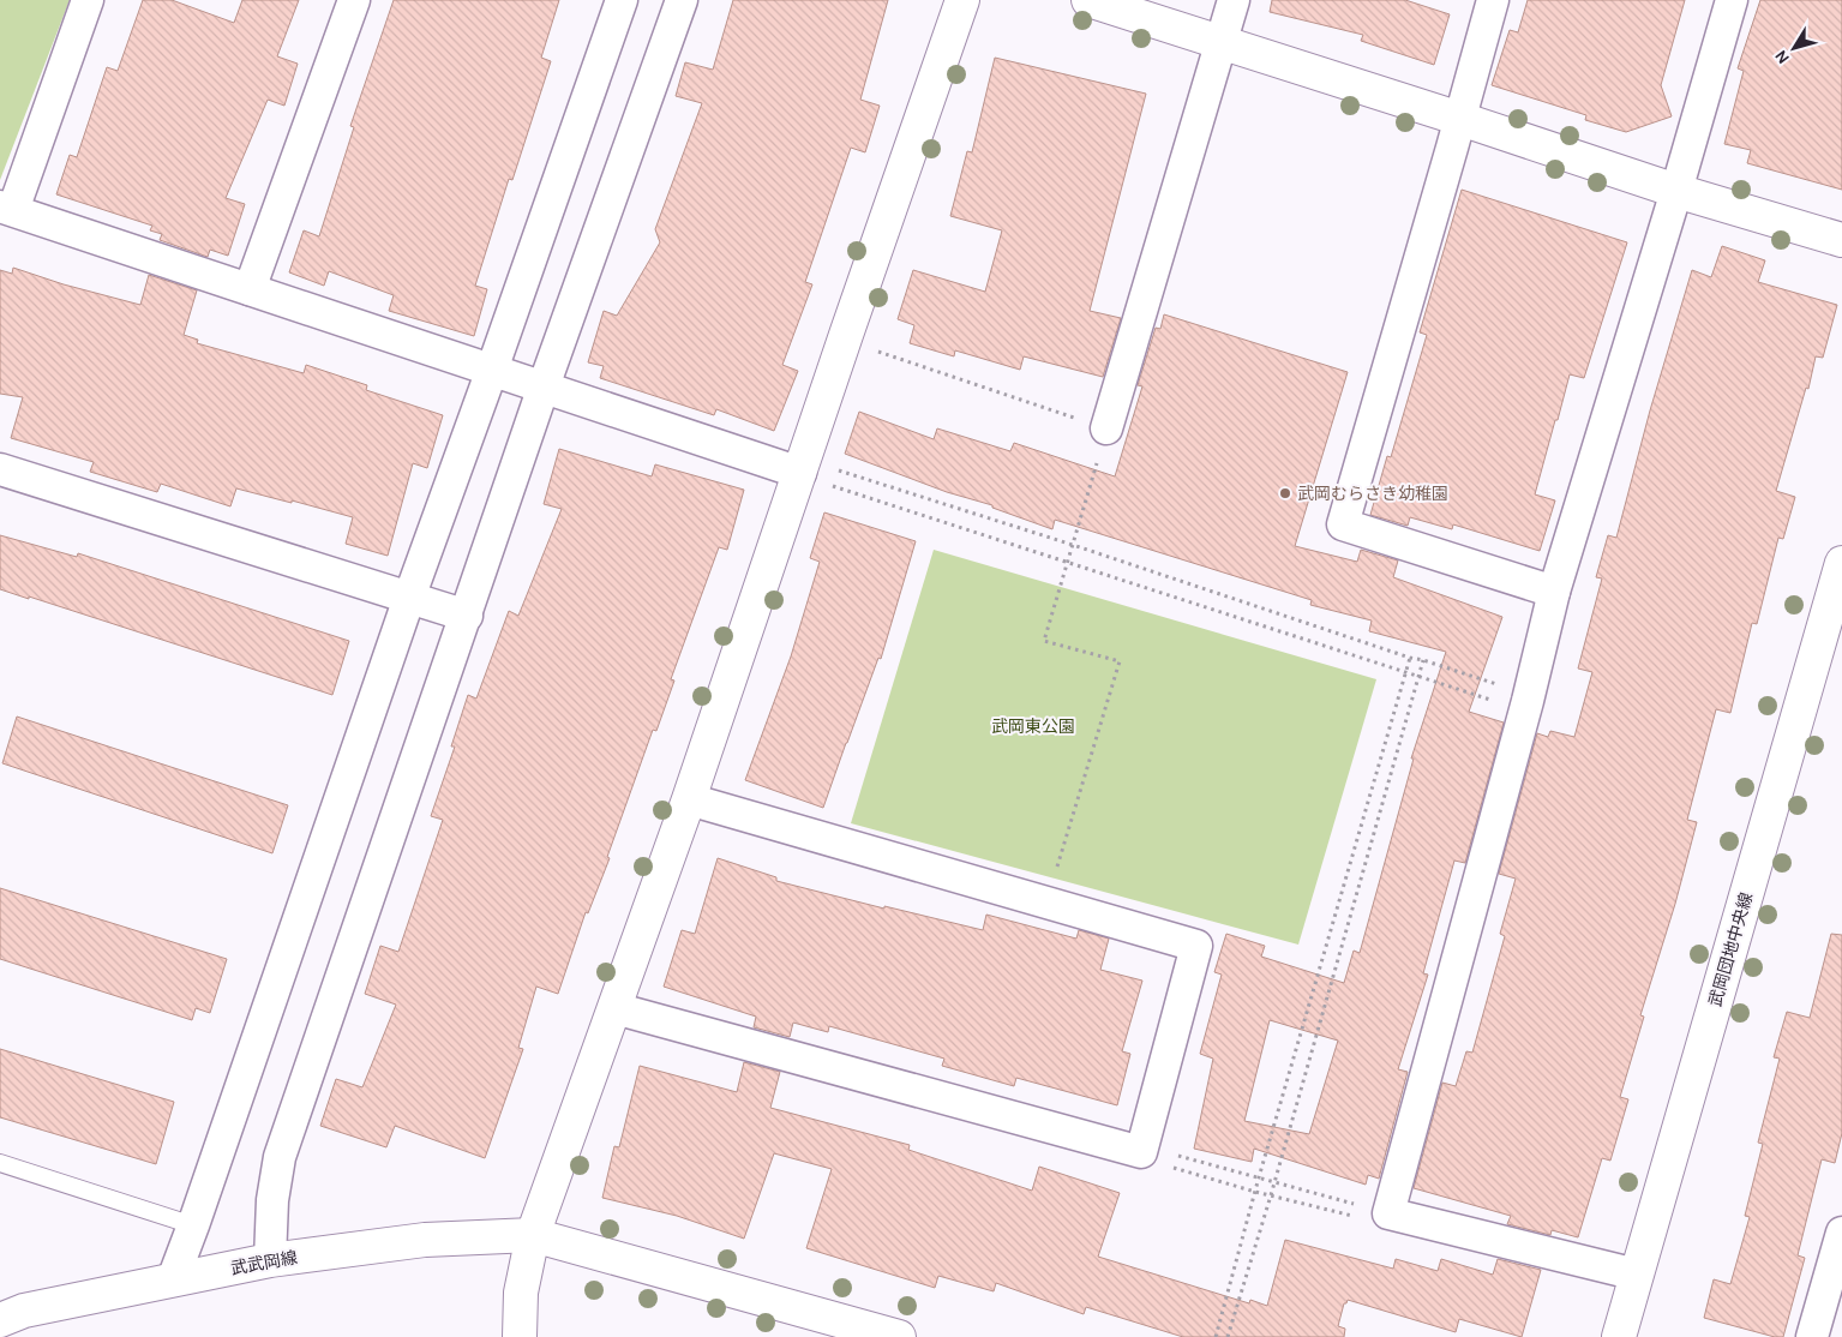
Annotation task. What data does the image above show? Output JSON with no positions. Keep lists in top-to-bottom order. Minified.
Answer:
{"streets":{"street":["武岡団地中央線","武武岡線"]},"parks":["武岡東公園"],"places":["武岡むらさき幼稚園"],"north":"bottom left"}
